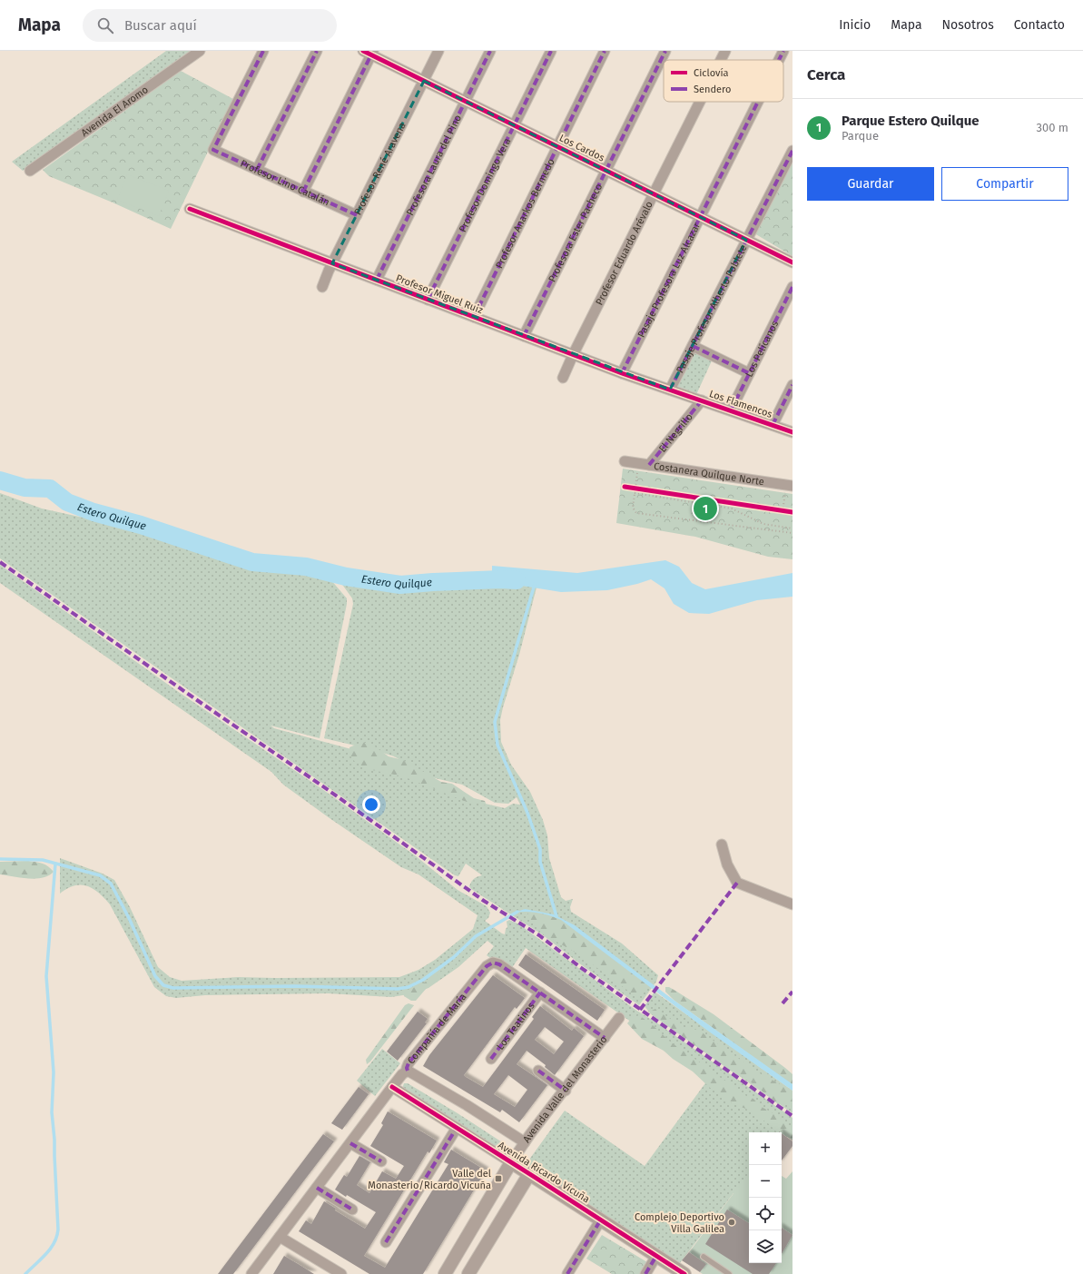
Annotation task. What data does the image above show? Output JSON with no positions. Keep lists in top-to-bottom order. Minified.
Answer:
{"streets":{"street":["Avenida El Aromo","Los Cardos","Profesora Laura del Pino","Profesor René Aravena","Profesor Lino Catalán","Profesor Domingo Vera","Profesor Anarkos Bermedo","Profesora Ester Pacheco","Profesor Eduardo Arévalo","Pasaje Profesora Luz Alcazar","Profesor Miguel Ruiz","Pasaje Profesor Alberto Poblete","Los Pelícanos","Los Flamencos","El Negrillo","Costanera Quilque Norte","Los Teatinos","Compañía de María","Avenida Valle del Monasterio","Avenida Ricardo Vicuña"]},"crossings":[["Los Cardos","Profesora Laura del Pino"],["Los Cardos","Profesor René Aravena"],["Los Cardos","Profesor Domingo Vera"],["Los Cardos","Profesor Anarkos Bermedo"],["Los Cardos","Profesora Ester Pacheco"],["Los Cardos","Profesor Eduardo Arévalo"],["Los Cardos","Pasaje Profesora Luz Alcazar"],["Los Cardos","Pasaje Profesor Alberto Poblete"],["Profesora Laura del Pino","Profesor Miguel Ruiz"],["Profesor René Aravena","Profesor Lino Catalán"],["Profesor René Aravena","Profesor Miguel Ruiz"],["Profesor Domingo Vera","Profesor Miguel Ruiz"],["Profesor Anarkos Bermedo","Profesor Miguel Ruiz"],["Profesora Ester Pacheco","Profesor Miguel Ruiz"],["Profesor Eduardo Arévalo","Profesor Miguel Ruiz"],["Pasaje Profesora Luz Alcazar","Profesor Miguel Ruiz"],["Profesor Miguel Ruiz","Pasaje Profesor Alberto Poblete"],["Profesor Miguel Ruiz","Los Flamencos"],["Los Pelícanos","Los Flamencos"],["Los Flamencos","El Negrillo"],["El Negrillo","Costanera Quilque Norte"],["Los Teatinos","Compañía de María"],["Compañía de María","Avenida Valle del Monasterio"],["Compañía de María","Avenida Ricardo Vicuña"],["Avenida Valle del Monasterio","Avenida Ricardo Vicuña"]],"water":["Estero Quilque"],"places":{"transit":["Valle del Monasterio/Ricardo Vicuña"],"other":["Complejo Deportivo Villa Galilea"]},"legend":["Ciclovía","Sendero"],"page":{"header":"Mapa","search":"Buscar aquí","nav":["Inicio","Mapa","Nosotros","Contacto"],"heading":"Cerca","list":[{"mark":"1","name":"Parque Estero Quilque","note":"Parque","value":"300 m"}],"buttons":["Guardar","Compartir"],"pins":"1","map_buttons":["+","−"]}}
